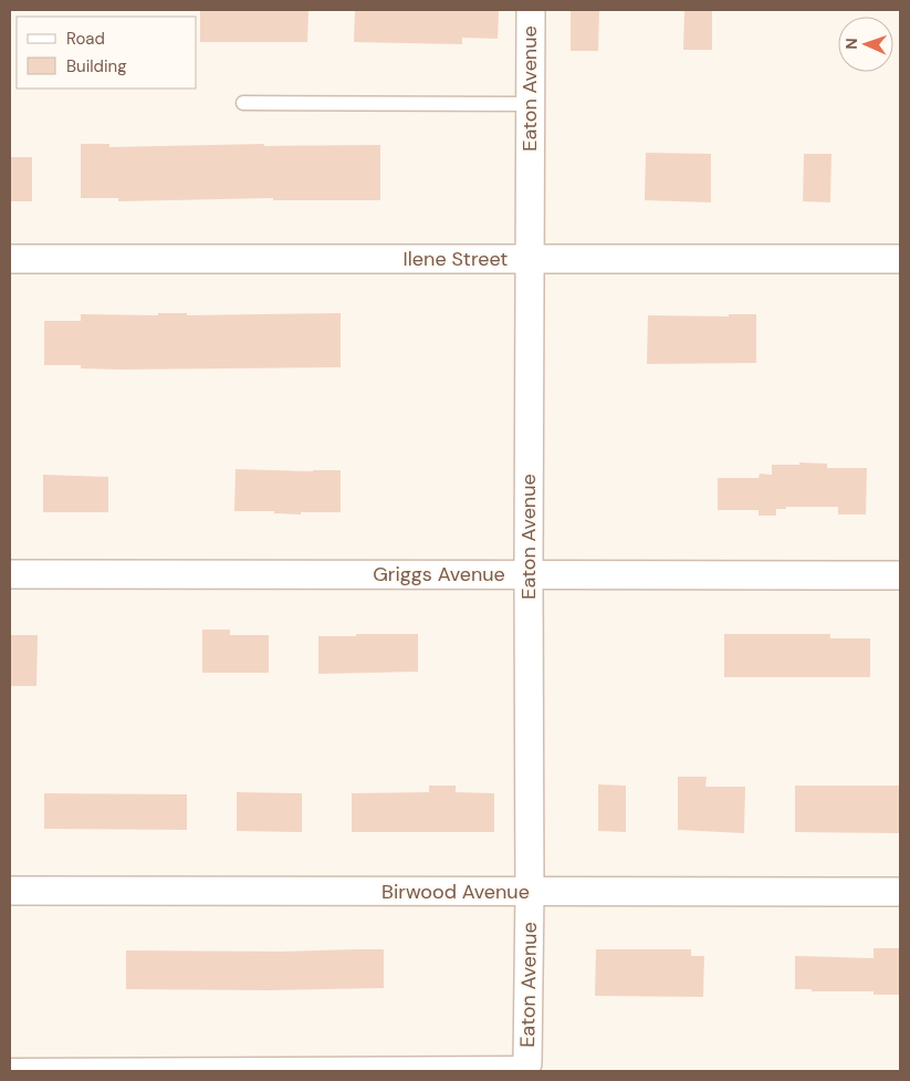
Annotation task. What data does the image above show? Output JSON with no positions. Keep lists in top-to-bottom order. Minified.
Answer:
{"streets":{"street":["Eaton Avenue","Ilene Street","Griggs Avenue","Birwood Avenue"]},"crossings":[["Eaton Avenue","Ilene Street"],["Eaton Avenue","Griggs Avenue"],["Eaton Avenue","Birwood Avenue"]],"legend":["Road","Building"],"north":"left"}
